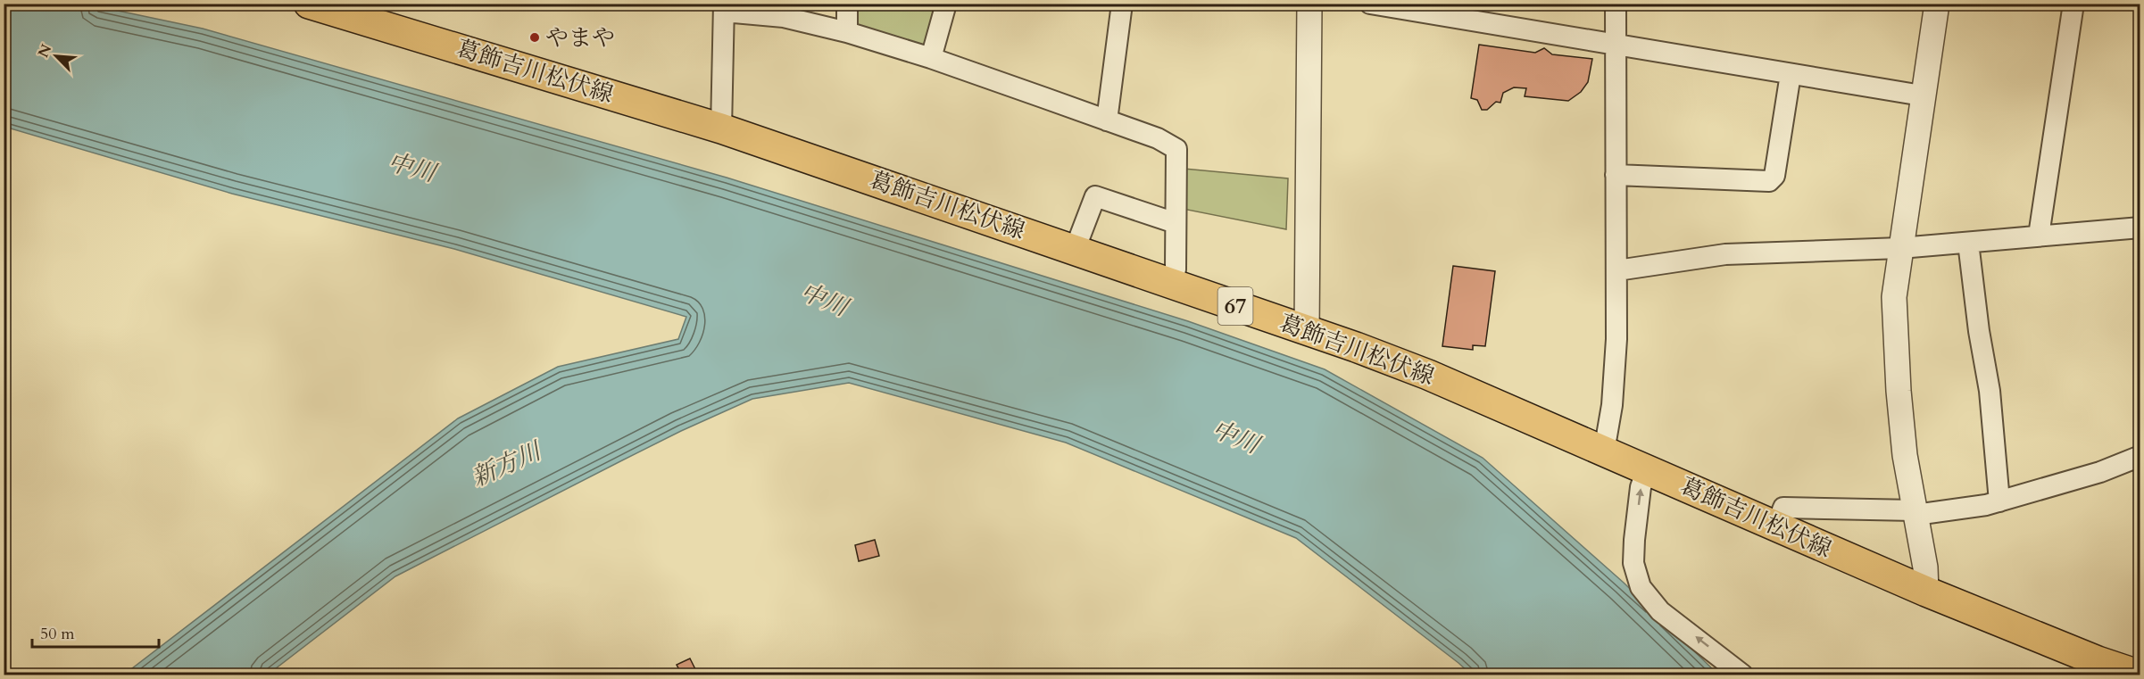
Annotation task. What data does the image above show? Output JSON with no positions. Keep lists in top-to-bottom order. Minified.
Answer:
{"streets":{"main road":["葛飾吉川松伏線","67"]},"water":["中川","新方川"],"places":["やまや"],"scale_bar":"50 m","north":"top left"}
